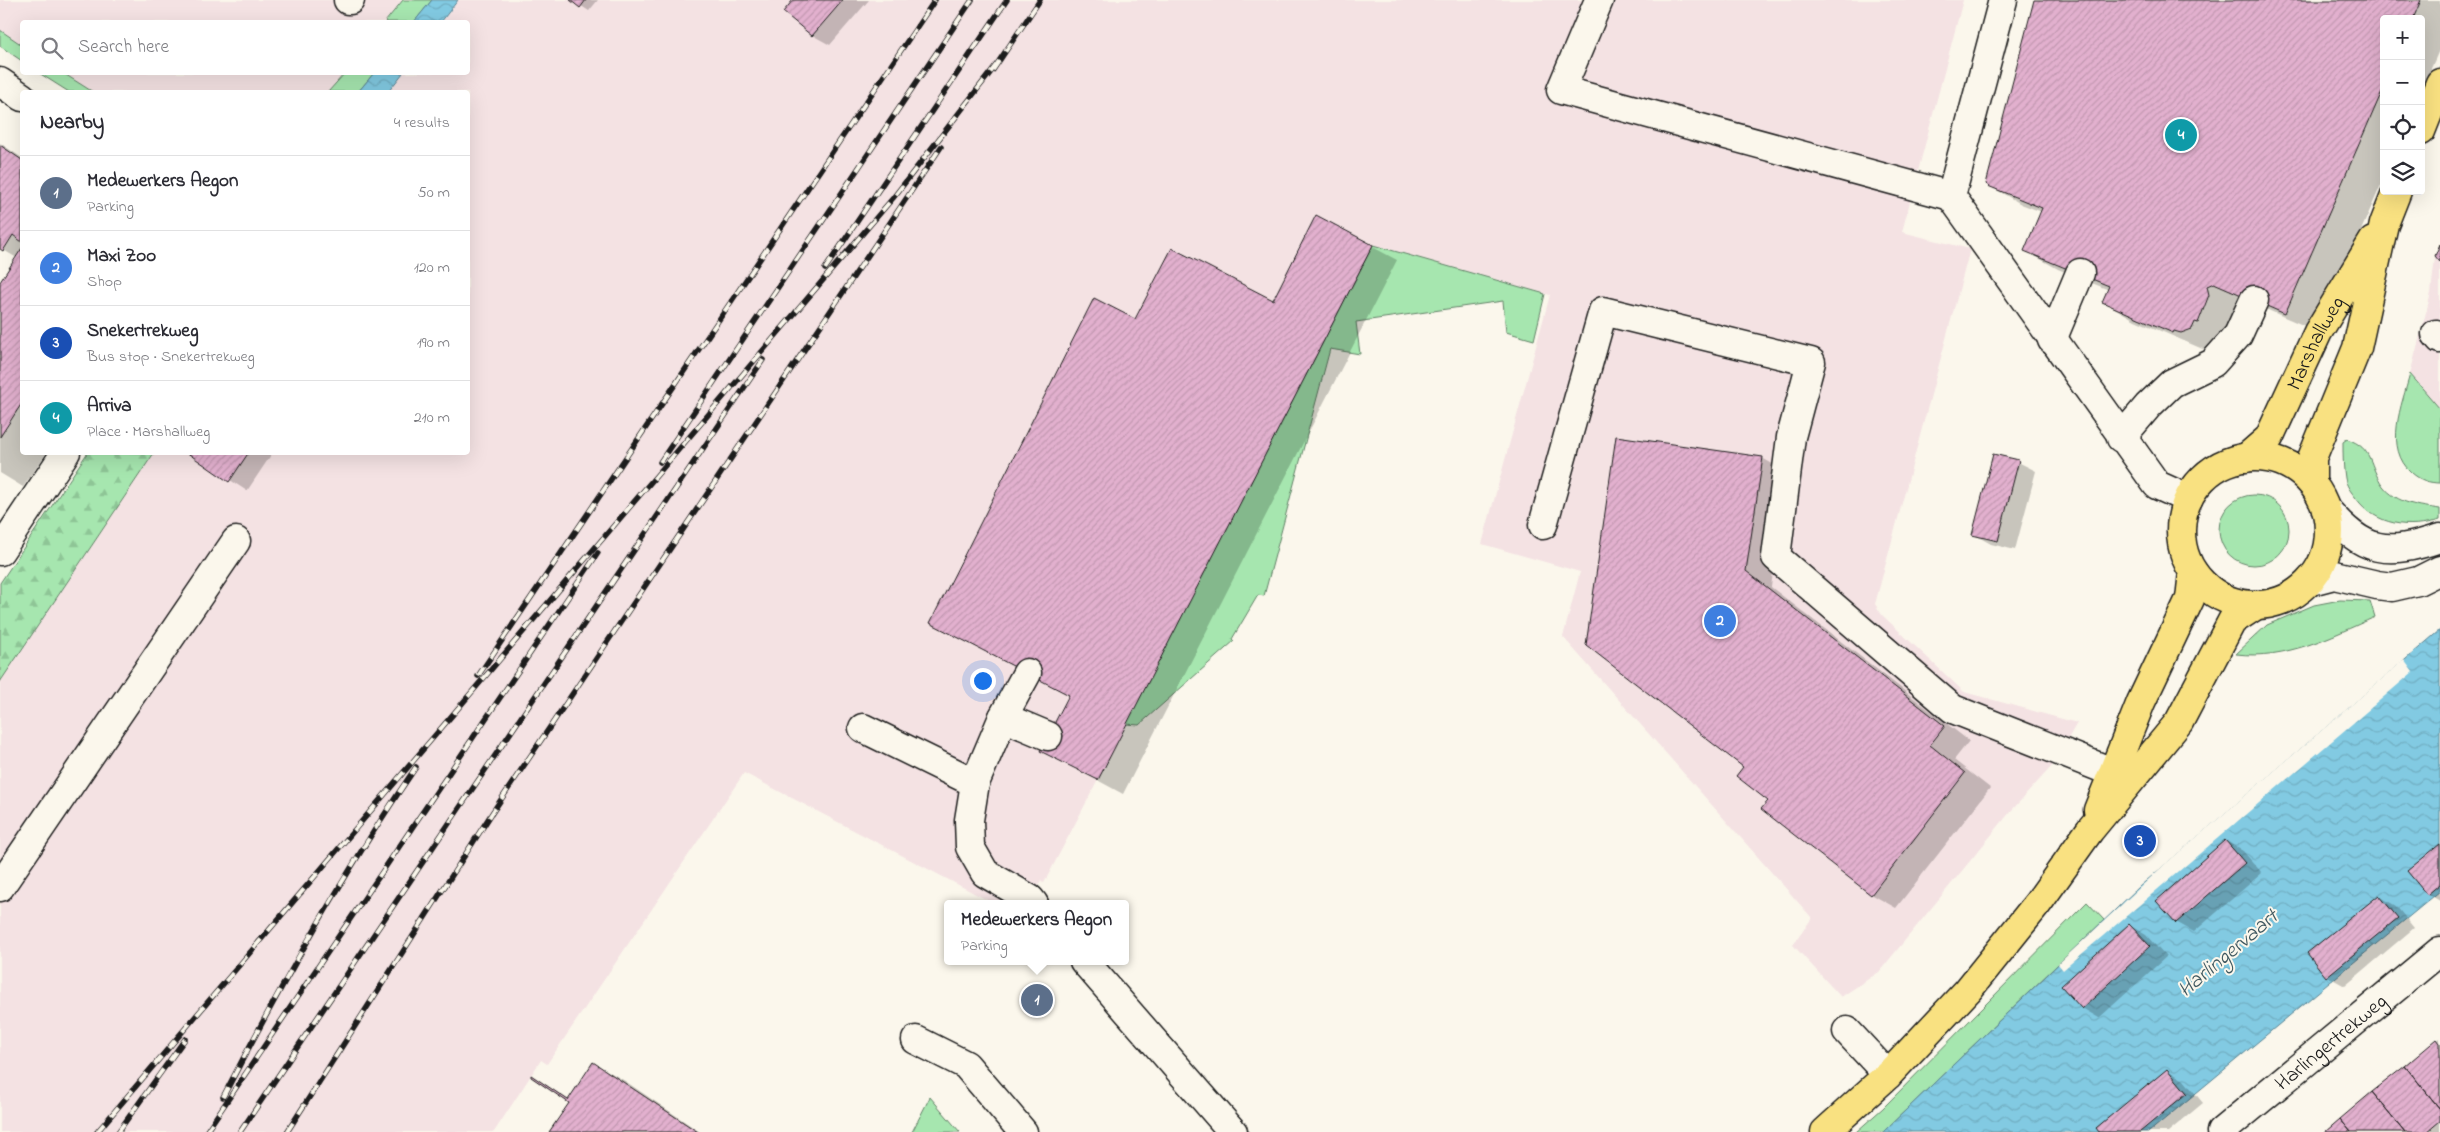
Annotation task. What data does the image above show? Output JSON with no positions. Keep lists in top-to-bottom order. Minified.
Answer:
{"streets":{"main road":["Marshallweg"],"street":["Harlingertrekweg"]},"water":["Harlingervaart"],"page":{"map_buttons":["+","−"],"search":"Search here","heading":["Nearby","4 results"],"pins":["4","2","3","1"],"list":[{"mark":"1","name":"Medewerkers Aegon","note":"Parking","value":"50 m"},{"mark":"2","name":"Maxi Zoo","note":"Shop","value":"120 m"},{"mark":"3","name":"Snekertrekweg","note":"Bus stop · Snekertrekweg","value":"190 m"},{"mark":"4","name":"Arriva","note":"Place · Marshallweg","value":"210 m"}],"popup":["Medewerkers Aegon","Parking"]}}
